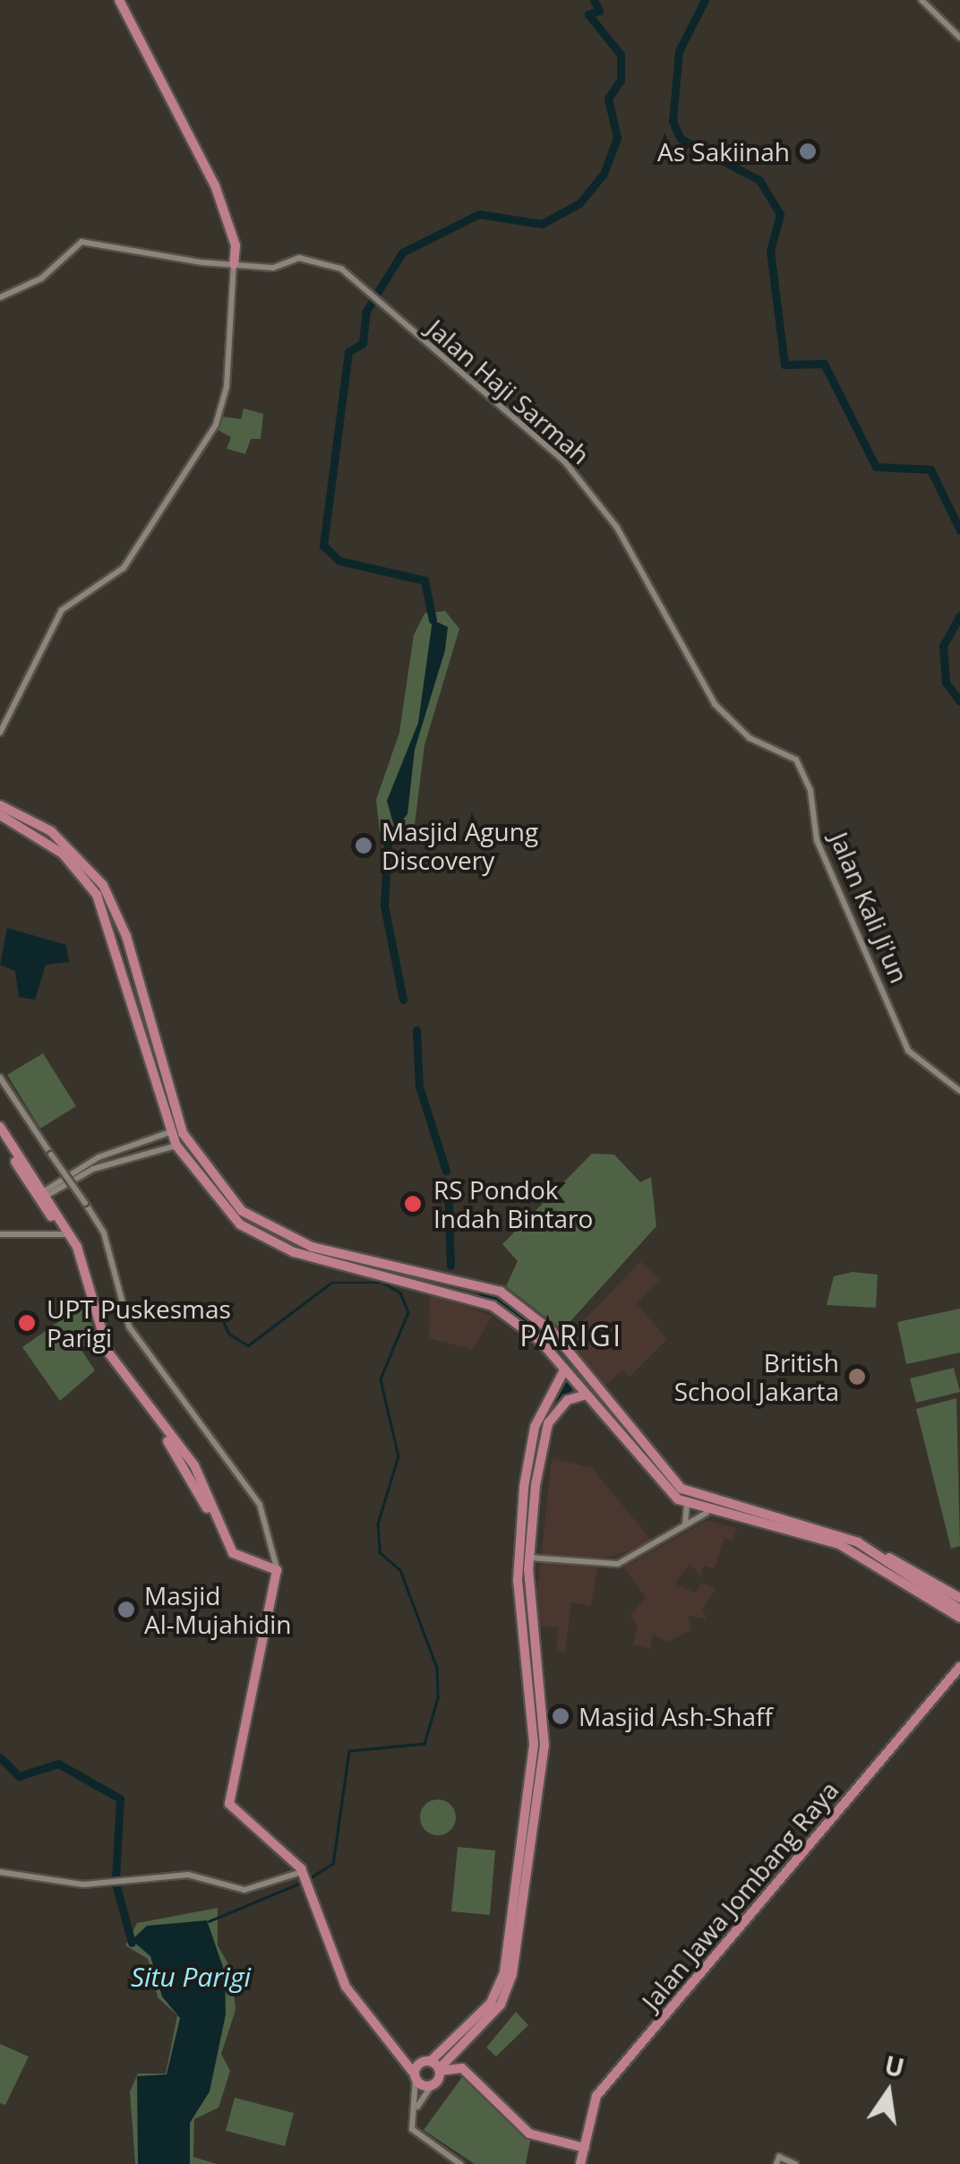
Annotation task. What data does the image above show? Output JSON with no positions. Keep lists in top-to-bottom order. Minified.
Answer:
{"streets":{"main road":["Jalan Jawa Jombang Raya"],"street":["Jalan Haji Sarmah","Jalan Kali Ji'un"]},"crossings":[["Jalan Haji Sarmah","Jalan Kali Ji'un"]],"districts":["PARIGI"],"water":["Situ Parigi"],"places":["As Sakiinah","Masjid Agung Discovery","RS Pondok Indah Bintaro","UPT Puskesmas Parigi","British School Jakarta","Masjid Al-Mujahidin","Masjid Ash-Shaff"],"north":"top"}
